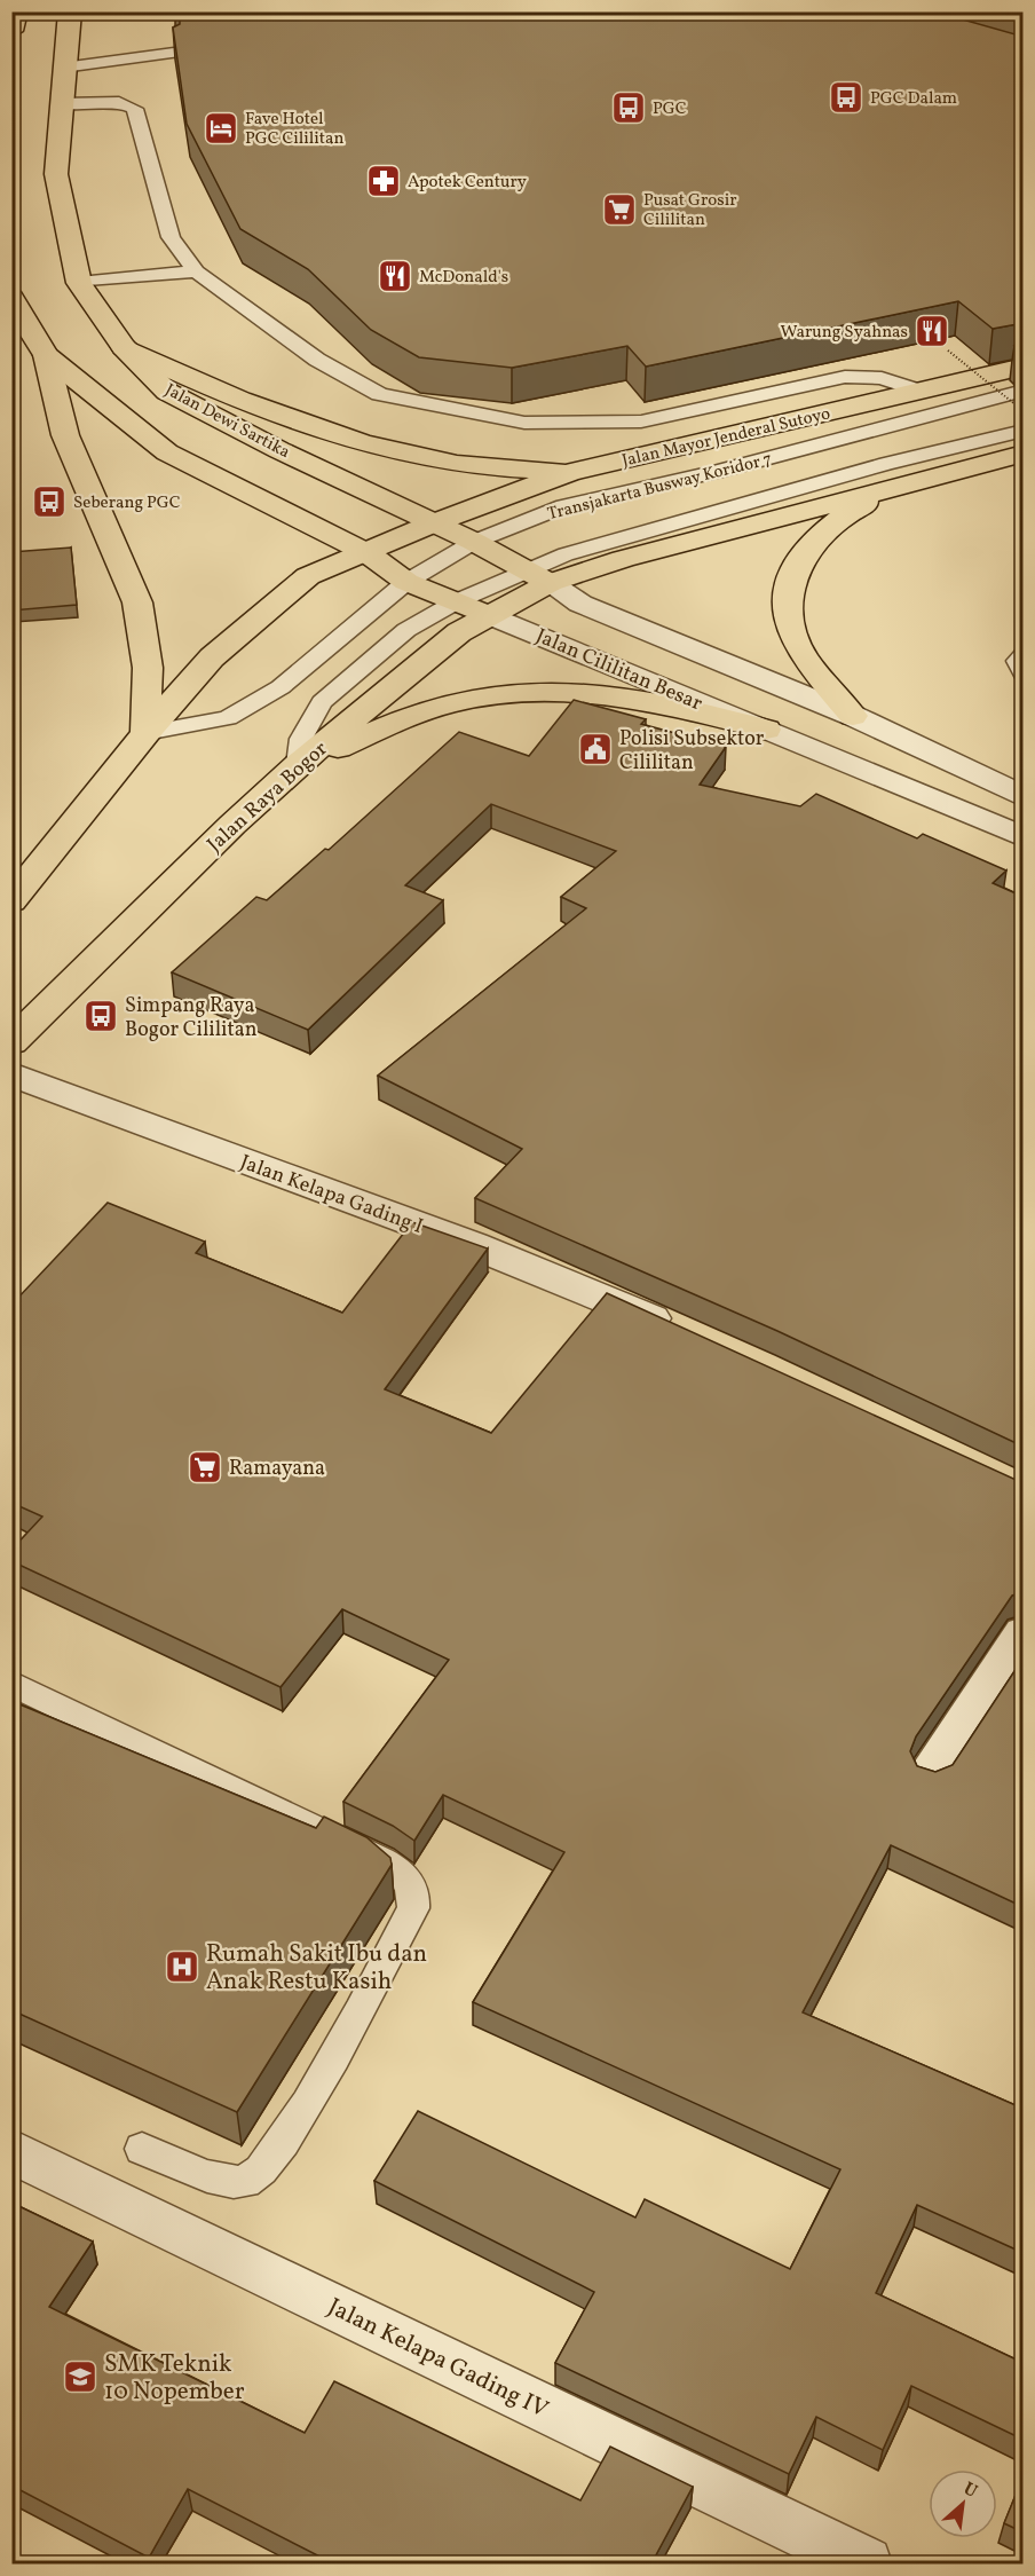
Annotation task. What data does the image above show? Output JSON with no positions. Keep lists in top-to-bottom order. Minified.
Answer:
{"streets":{"main road":["Jalan Dewi Sartika","Jalan Mayor Jenderal Sutoyo","Jalan Cililitan Besar","Jalan Raya Bogor"],"street":["Jalan Kelapa Gading I","Jalan Kelapa Gading IV"],"lane":["Transjakarta Busway Koridor 7"]},"crossings":[["Jalan Dewi Sartika","Jalan Mayor Jenderal Sutoyo"],["Jalan Dewi Sartika","Transjakarta Busway Koridor 7"],["Transjakarta Busway Koridor 7","Jalan Cililitan Besar"],["Transjakarta Busway Koridor 7","Jalan Raya Bogor"],["Jalan Cililitan Besar","Jalan Raya Bogor"]],"places":{"bus stop":["PGC Dalam","PGC","Seberang PGC","Simpang Raya Bogor Cililitan"],"hotel":["Fave Hotel PGC Cililitan"],"pharmacy":["Apotek Century"],"supermarket":["Pusat Grosir Cililitan","Ramayana"],"restaurant":["McDonald's","Warung Syahnas"],"public building":["Polisi Subsektor Cililitan"],"hospital":["Rumah Sakit Ibu dan Anak Restu Kasih"],"school or university":["SMK Teknik 10 Nopember"]},"north":"top right"}
